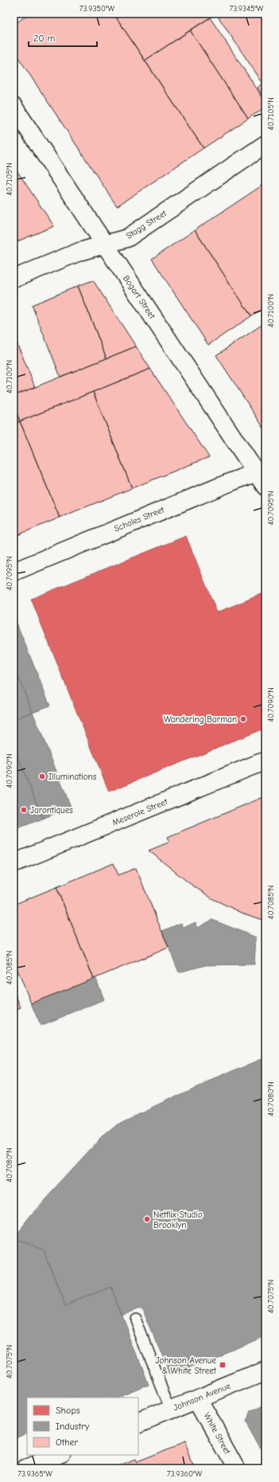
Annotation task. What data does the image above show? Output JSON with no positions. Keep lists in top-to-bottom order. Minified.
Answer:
{"streets":{"street":["Stagg Street","Bogart Street","Scholes Street","Meserole Street","Johnson Avenue","White Street"]},"crossings":[["Stagg Street","Bogart Street"],["Bogart Street","Scholes Street"],["Johnson Avenue","White Street"]],"places":{"other":["Wandering Barman","Illuminations","Jarontiques","Netflix Studio Brooklyn"],"transit":["Johnson Avenue & White Street"]},"legend":["Shops","Industry","Other"],"scale_bar":"20 m","coordinates":["73.9350°W","73.9345°W","40.7105°N","40.7100°N","40.7095°N","40.7090°N","40.7085°N","40.7080°N","40.7075°N","73.9365°W","73.9360°W"]}
